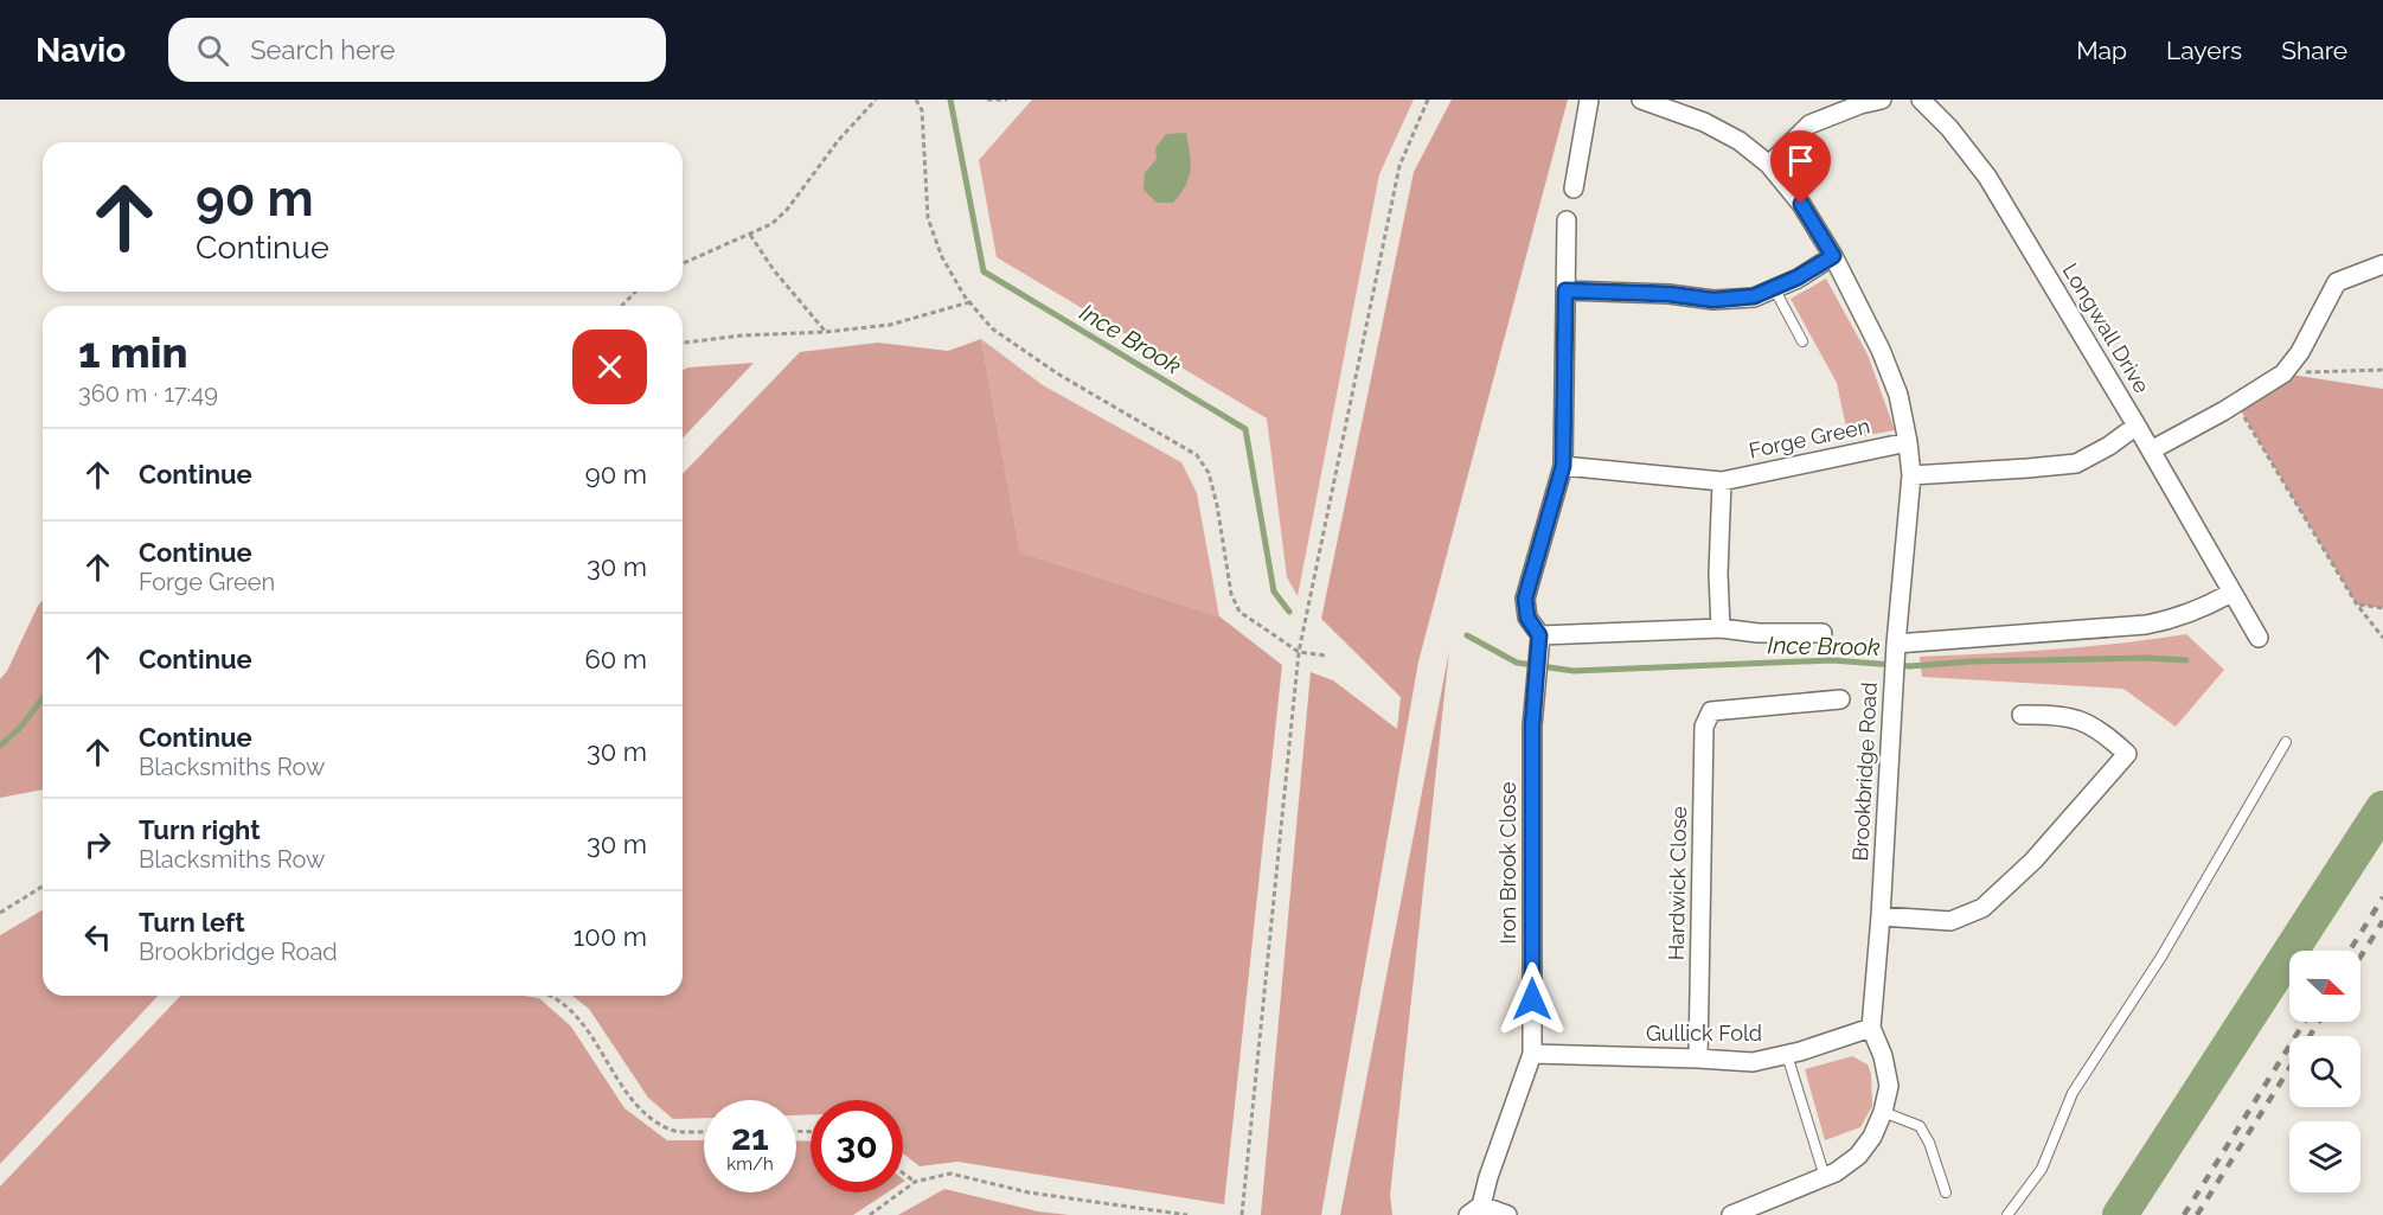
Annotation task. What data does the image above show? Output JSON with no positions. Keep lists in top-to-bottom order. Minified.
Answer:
{"streets":{"street":["Longwall Drive","Forge Green","Brookbridge Road","Iron Brook Close","Hardwick Close","Gullick Fold"]},"crossings":[["Forge Green","Brookbridge Road"],["Brookbridge Road","Gullick Fold"],["Iron Brook Close","Gullick Fold"],["Hardwick Close","Gullick Fold"]],"water":["Ince Brook"],"north":"right","page":{"header":"Navio","search":"Search here","nav":["Map","Layers","Share"],"turn":["90 m","Continue"],"heading":["1 min","360 m · 17:49"],"list":[{"name":"Continue","value":"90 m"},{"name":"Continue","note":"Forge Green","value":"30 m"},{"name":"Continue","value":"60 m"},{"name":"Continue","note":"Blacksmiths Row","value":"30 m"},{"name":"Turn right","note":"Blacksmiths Row","value":"30 m"},{"name":"Turn left","note":"Brookbridge Road","value":"100 m"}],"speed":"21 km/h","limit":"30"}}
